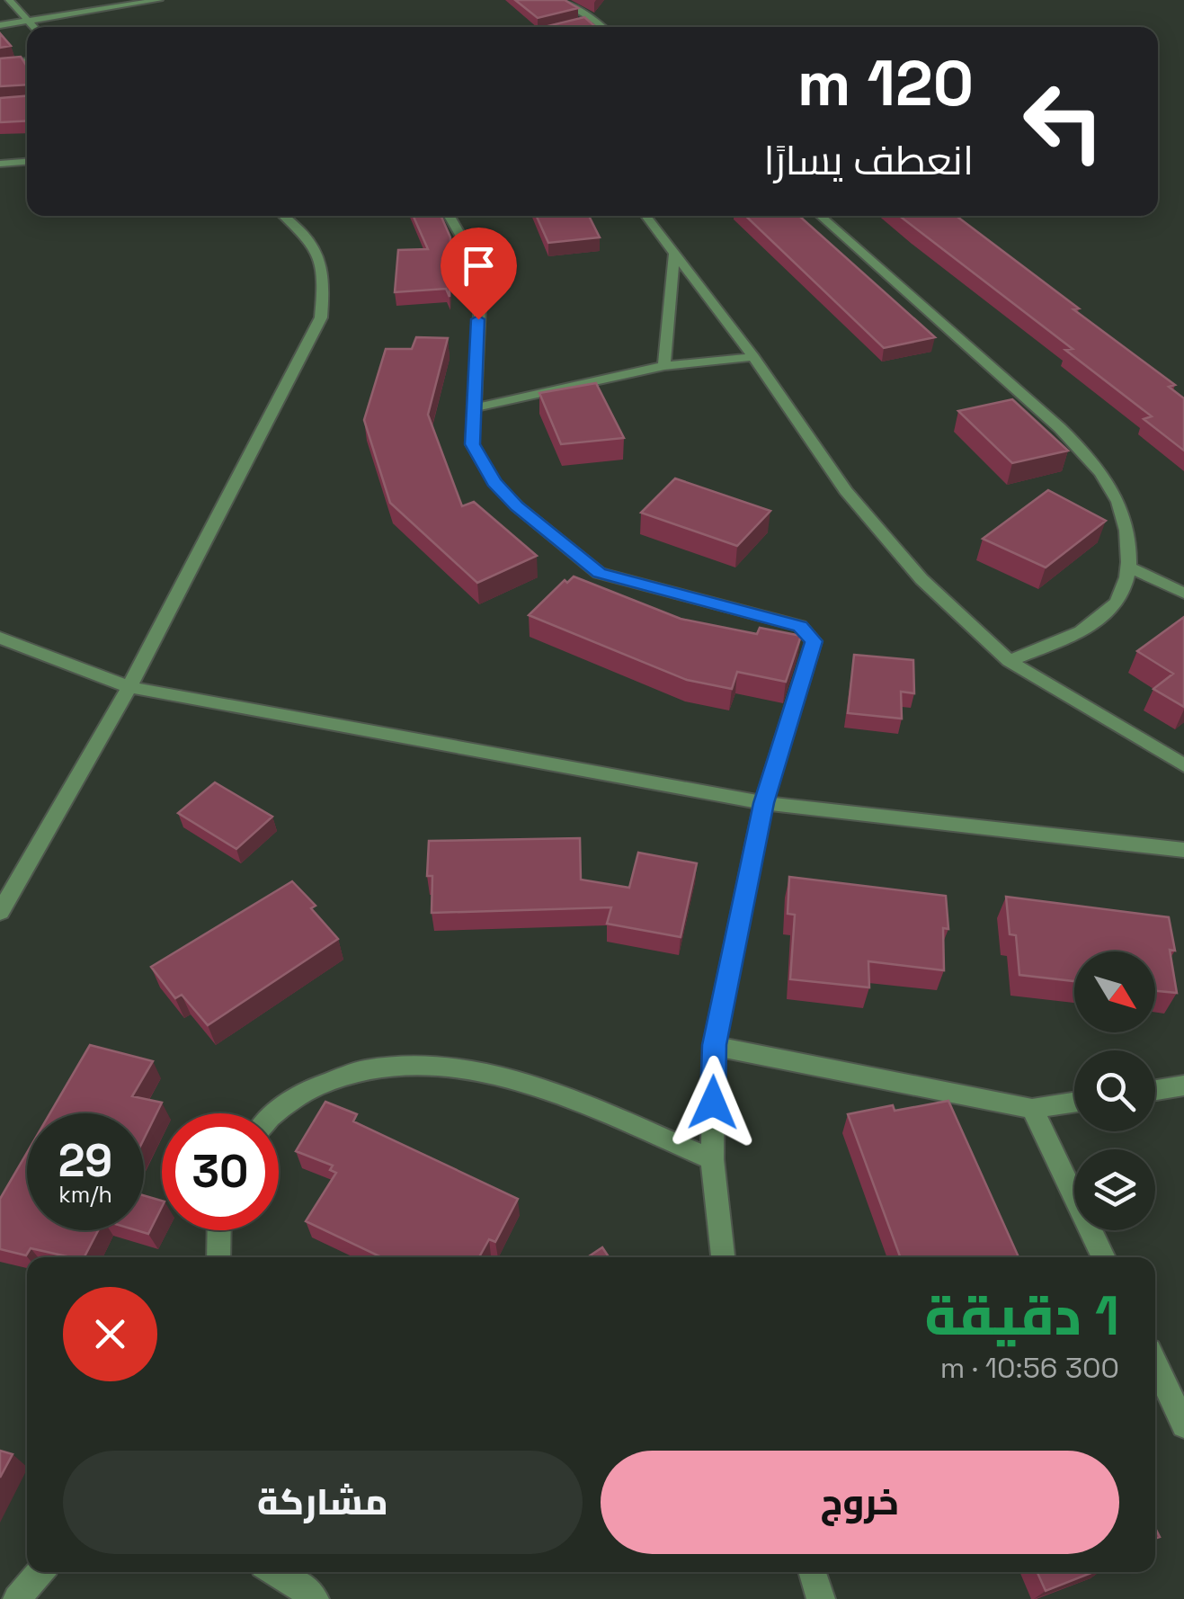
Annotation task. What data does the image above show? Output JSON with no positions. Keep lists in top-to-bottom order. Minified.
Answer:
{"north":"bottom right","page":{"turn":["120 m","انعطف يسارًا"],"speed":"29 km/h","limit":"30","heading":["1 دقيقة","300 m · 10:56"],"buttons":["خروج","مشاركة"]}}
